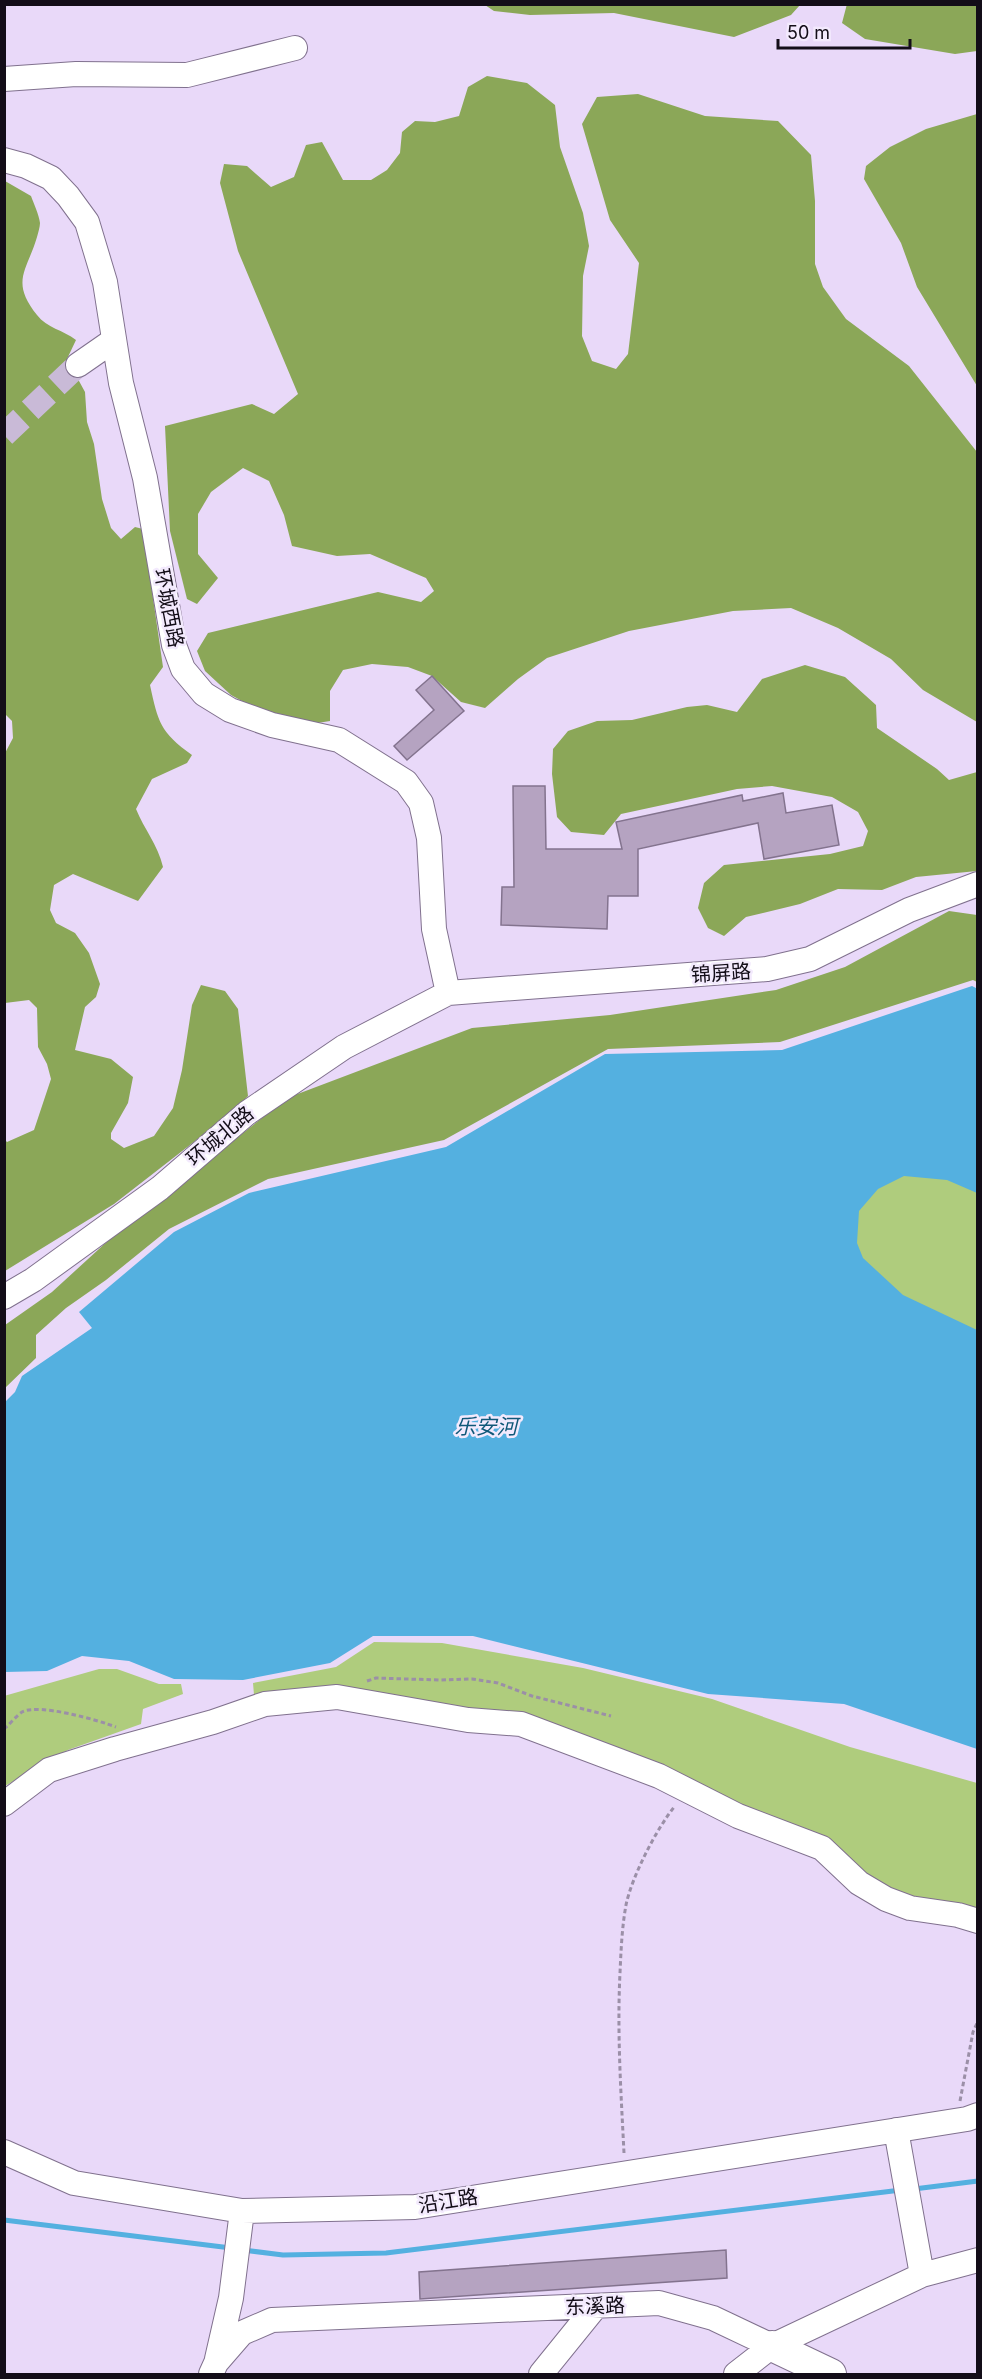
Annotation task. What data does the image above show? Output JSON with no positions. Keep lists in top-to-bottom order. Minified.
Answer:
{"streets":{"street":["环城西路","锦屏路","环城北路","沿江路","东溪路"]},"crossings":[["环城西路","锦屏路"],["环城西路","环城北路"],["锦屏路","环城北路"]],"water":["乐安河"],"scale_bar":"50 m"}
